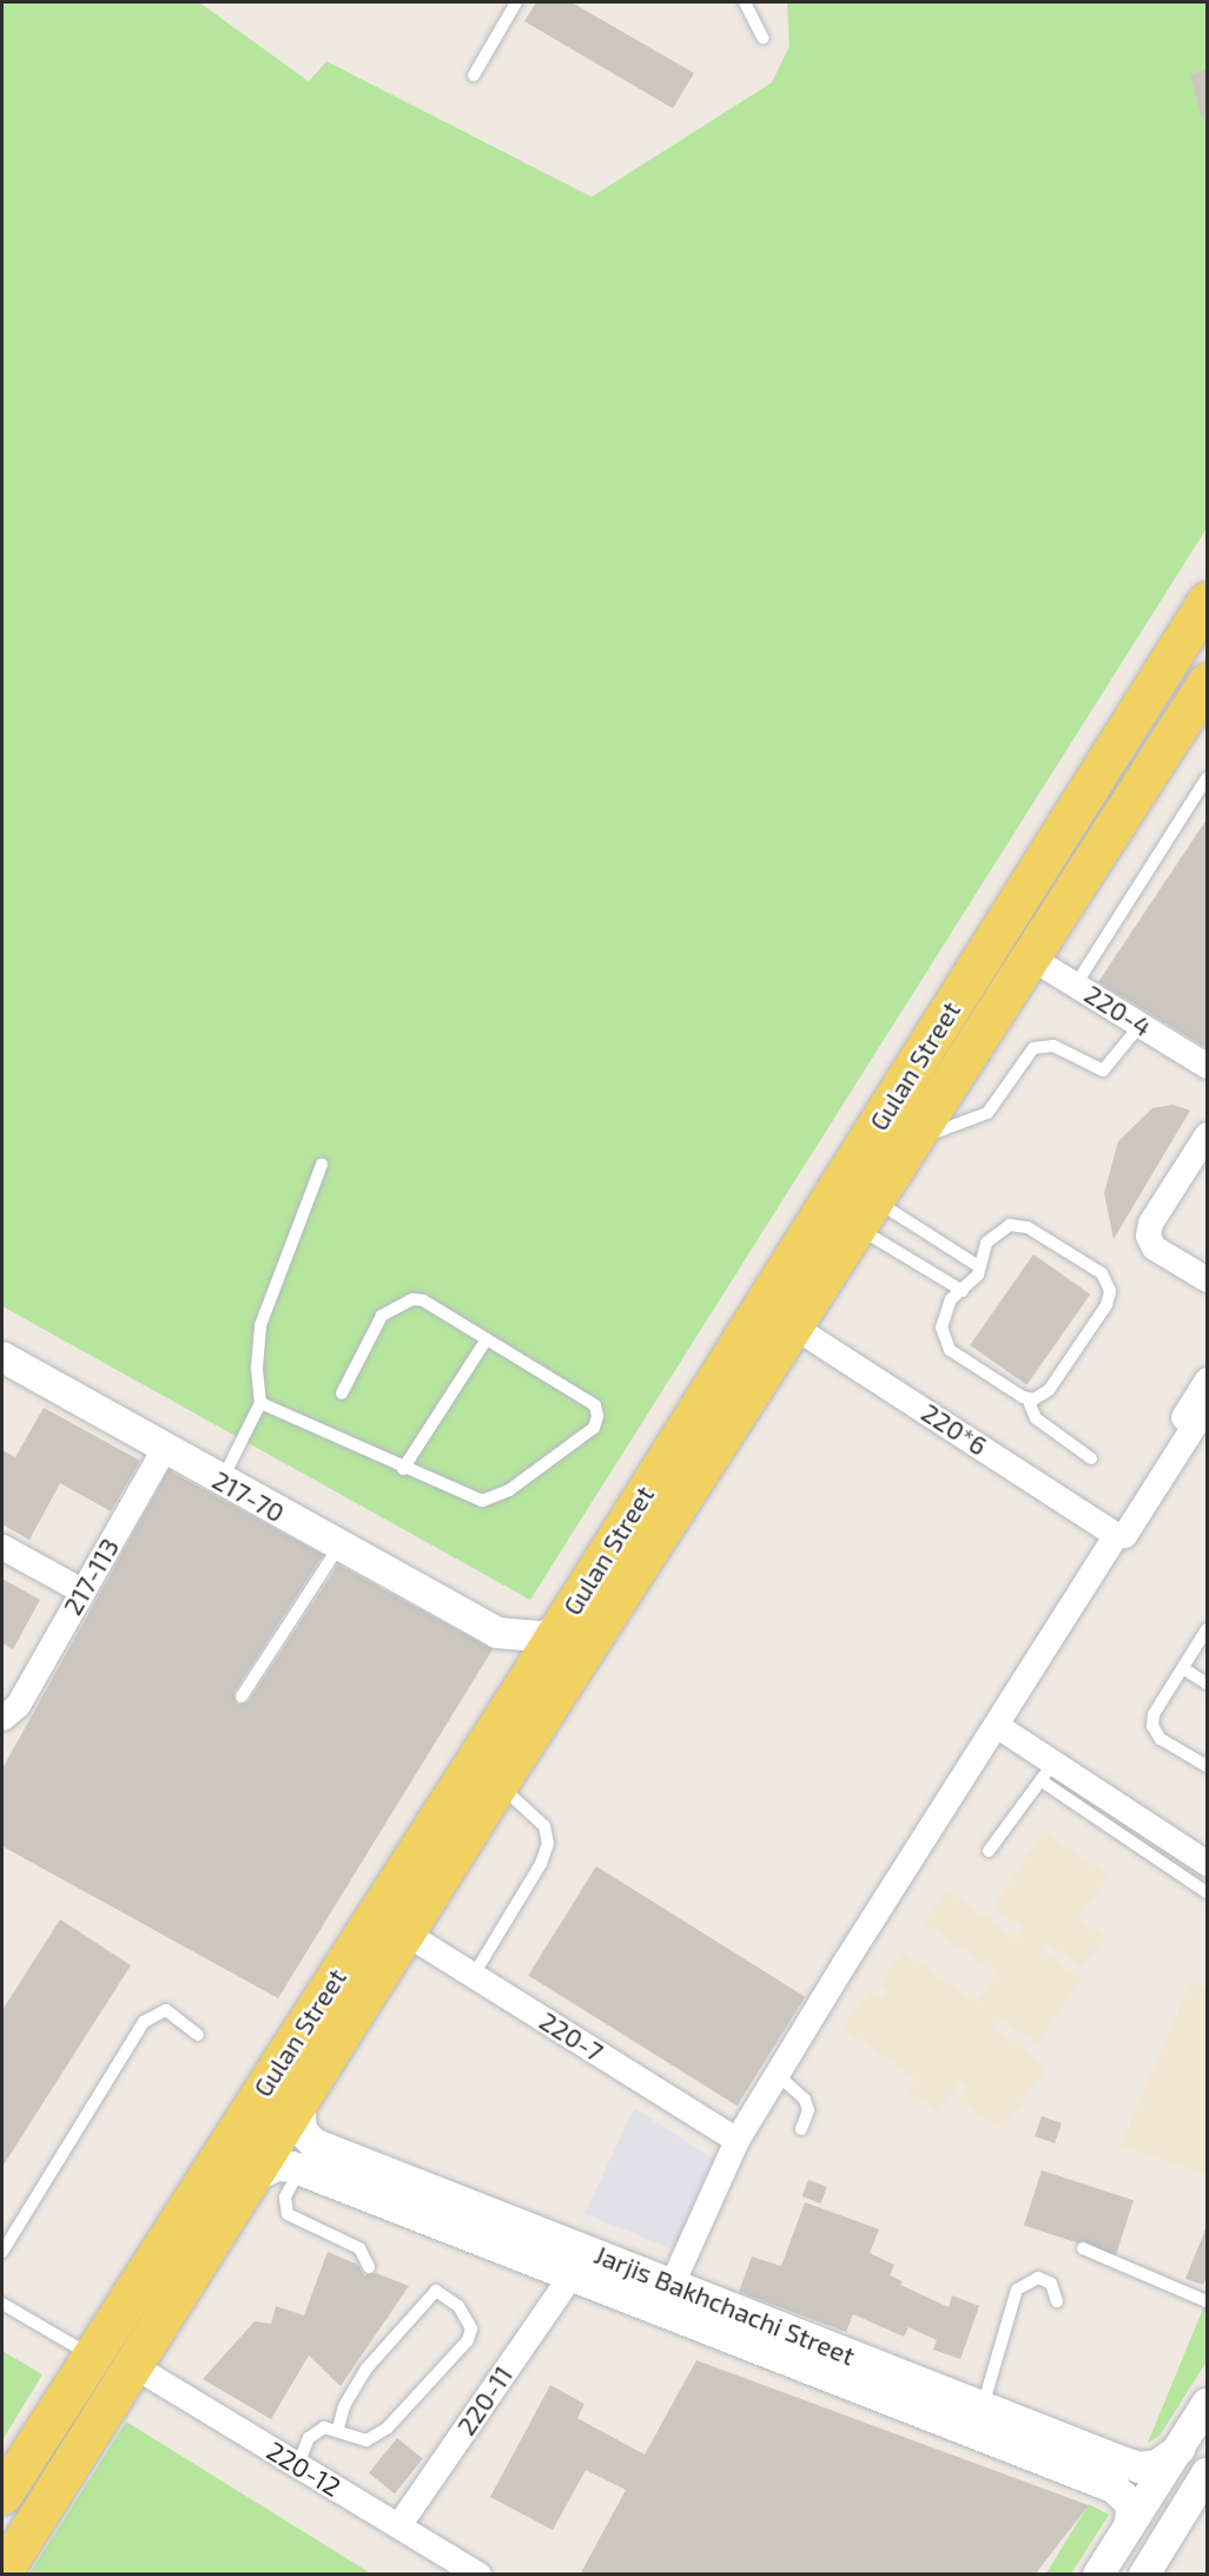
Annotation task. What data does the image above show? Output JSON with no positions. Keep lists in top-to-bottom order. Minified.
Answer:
{"streets":{"main road":["Gulan Street"],"street":["220-4","220*6","217-70","217-113","220-7","Jarjis Bakhchachi Street","220-11","220-12"]},"crossings":[["220-4","Gulan Street"],["Gulan Street","220*6"],["Gulan Street","217-70"],["Gulan Street","220-7"],["Gulan Street","Jarjis Bakhchachi Street"],["Gulan Street","220-12"],["217-70","217-113"],["Jarjis Bakhchachi Street","220-11"],["220-11","220-12"]]}
